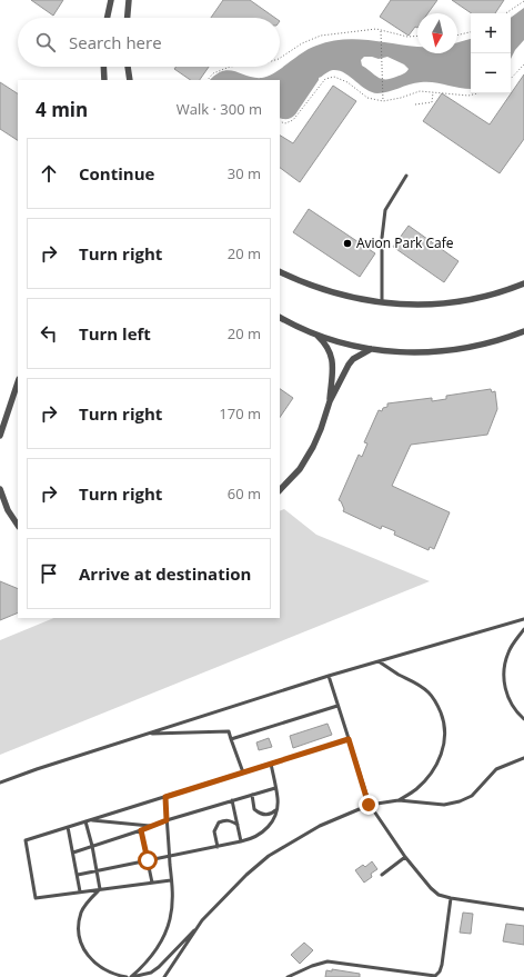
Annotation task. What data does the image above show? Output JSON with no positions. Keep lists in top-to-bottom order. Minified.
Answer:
{"places":["Avion Park Cafe"],"north":"bottom","page":{"map_buttons":["+","−"],"search":"Search here","heading":["4 min","Walk · 300 m"],"list":[["Continue","30 m"],["Turn right","20 m"],["Turn left","20 m"],["Turn right","170 m"],["Turn right","60 m"],"Arrive at destination"]}}
